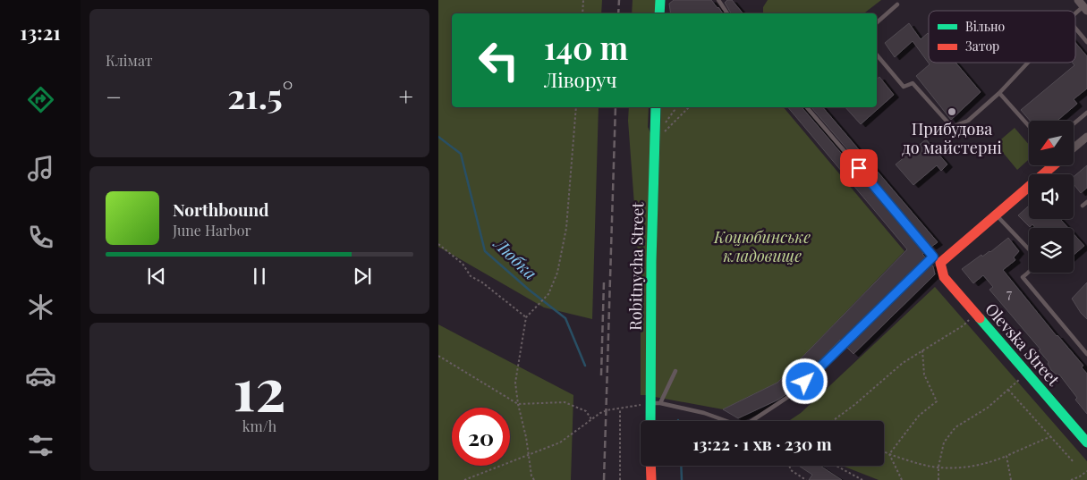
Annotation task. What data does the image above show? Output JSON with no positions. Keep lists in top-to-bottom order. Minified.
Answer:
{"streets":{"street":["Robitnycha Street","Olevska Street"]},"water":["Любка"],"parks":["Коцюбинське кладовище"],"places":["Прибудова до майстерні"],"house_numbers":["7"],"legend":["Вільно","Затор"],"north":"bottom left","page":{"tabs":"13:21","tile":["Клімат",["12","km/h"]],"turn":["140 m","Ліворуч"],"heat":["−","21.5°","+"],"song":["Northbound","June Harbor"],"limit":"20","trip":"13:22 · 1 хв · 230 m"}}
